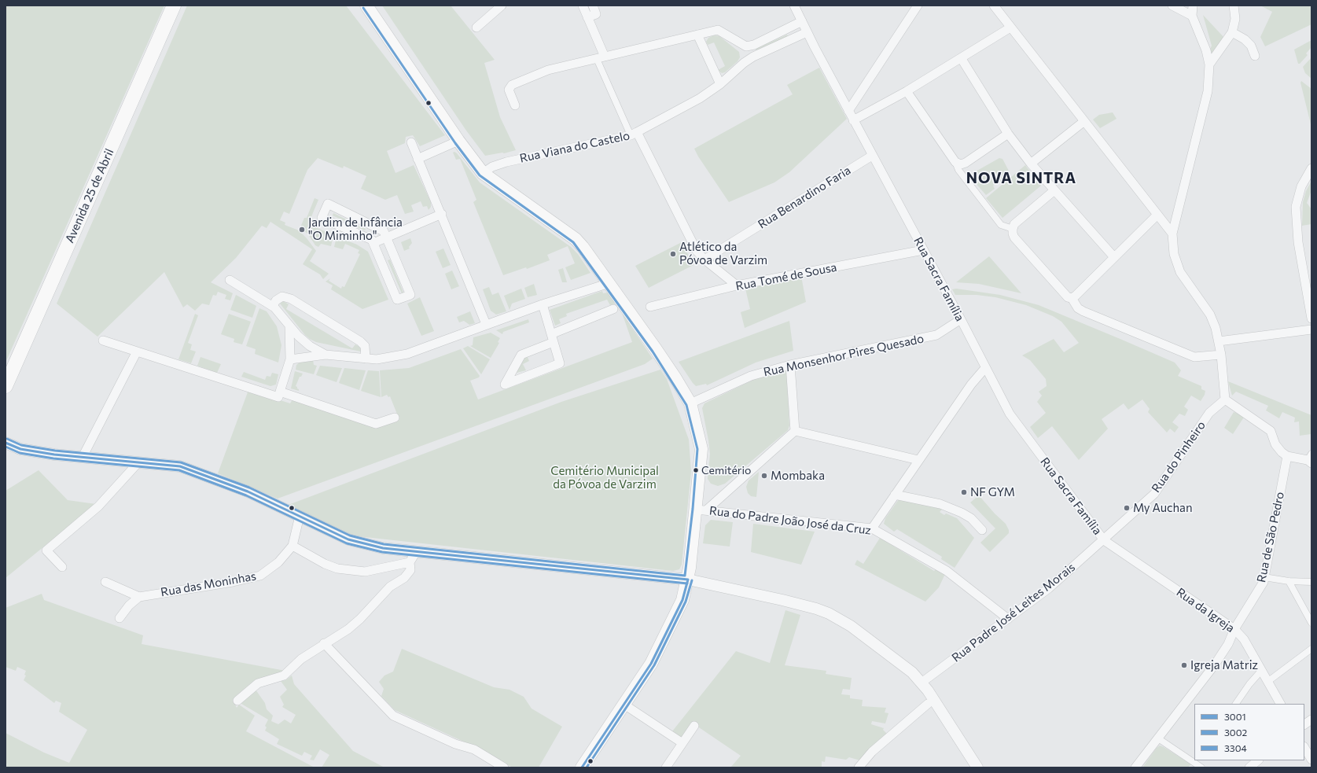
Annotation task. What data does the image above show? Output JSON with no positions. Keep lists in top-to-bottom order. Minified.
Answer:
{"streets":{"main road":["Avenida 25 de Abril"],"street":["Rua Viana do Castelo","Rua Benardino Faria","Rua Tomé de Sousa","Rua Sacra Família","Rua Monsenhor Pires Quesado","Rua do Pinheiro","Rua do Padre João José da Cruz","Rua de São Pedro","Rua das Moninhas","Rua da Igreja","Rua Padre José Leites Morais"]},"crossings":[["Rua Viana do Castelo","Rua Sacra Família"],["Rua Benardino Faria","Rua Sacra Família"],["Rua Tomé de Sousa","Rua Sacra Família"],["Rua Sacra Família","Rua Monsenhor Pires Quesado"],["Rua Sacra Família","Rua do Pinheiro"],["Rua Sacra Família","Rua da Igreja"],["Rua Sacra Família","Rua Padre José Leites Morais"],["Rua do Pinheiro","Rua da Igreja"],["Rua do Pinheiro","Rua Padre José Leites Morais"],["Rua do Padre João José da Cruz","Rua Padre José Leites Morais"],["Rua de São Pedro","Rua da Igreja"],["Rua da Igreja","Rua Padre José Leites Morais"]],"districts":["NOVA SINTRA"],"parks":["Cemitério Municipal da Póvoa de Varzim"],"places":["Jardim de Infância \"O Miminho\"","Atlético da Póvoa de Varzim","Cemitério","Mombaka","NF GYM","My Auchan","Igreja Matriz"],"lines":["transit line 3304","transit line 3001","transit line 3002"],"legend":["3001","3002","3304"]}
